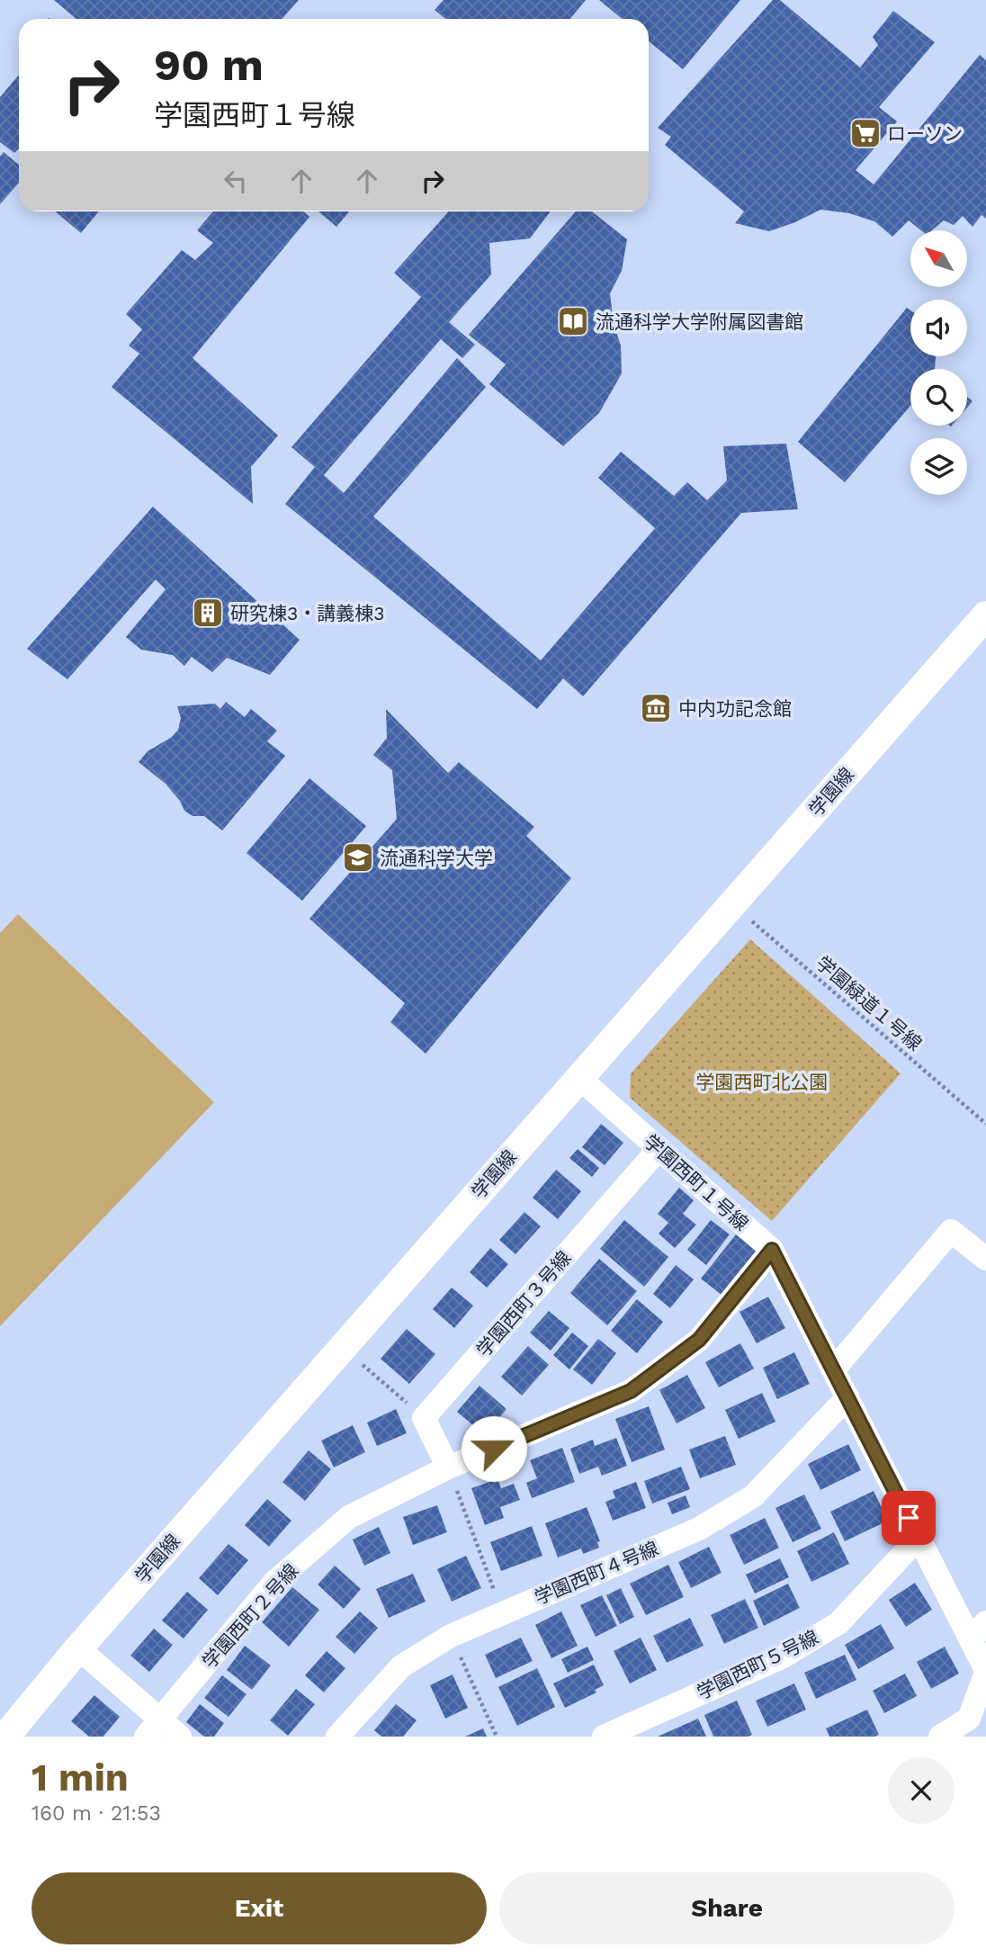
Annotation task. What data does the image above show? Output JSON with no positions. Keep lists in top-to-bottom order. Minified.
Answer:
{"streets":{"street":["学園線","学園西町１号線","学園西町３号線","学園西町４号線","学園西町２号線","学園西町５号線"],"path":["学園緑道１号線"]},"crossings":[["学園線","学園緑道１号線"],["学園線","学園西町１号線"],["学園西町１号線","学園西町３号線"],["学園西町１号線","学園西町４号線"],["学園西町１号線","学園西町２号線"],["学園西町１号線","学園西町５号線"]],"parks":["学園西町北公園"],"places":{"supermarket":["ローソン"],"library":["流通科学大学附属図書館"],"building":["研究棟3・講義棟3"],"museum":["中内功記念館"],"school or university":["流通科学大学"]},"north":"top left","page":{"turn":["90 m","学園西町１号線"],"heading":["1 min","160 m · 21:53"],"buttons":["Exit","Share"]}}
